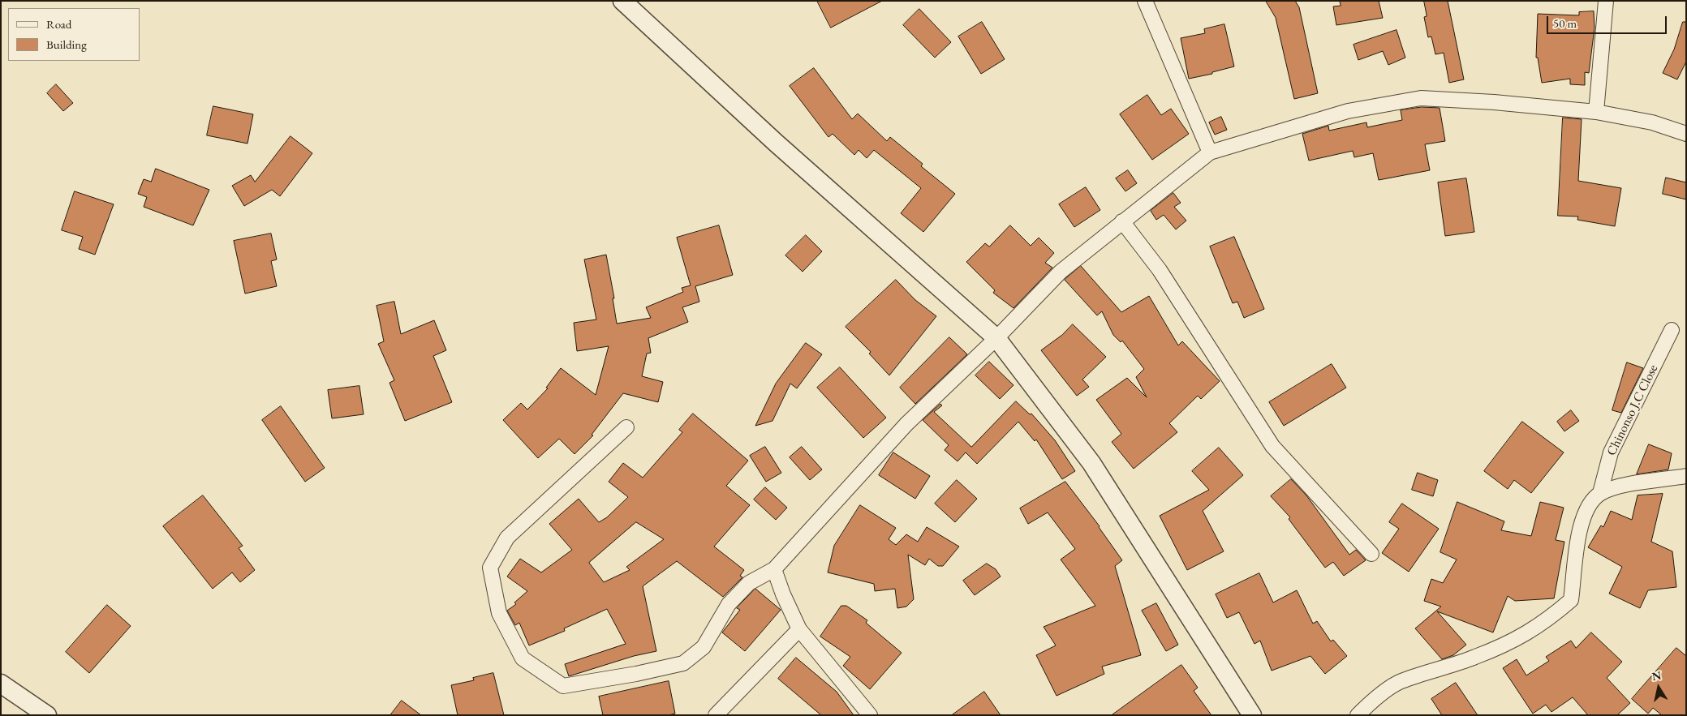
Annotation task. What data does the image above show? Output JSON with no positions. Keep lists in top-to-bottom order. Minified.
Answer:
{"streets":{"street":["Chinonso J.C Close"]},"legend":["Road","Building"],"scale_bar":"50 m","north":"top"}
